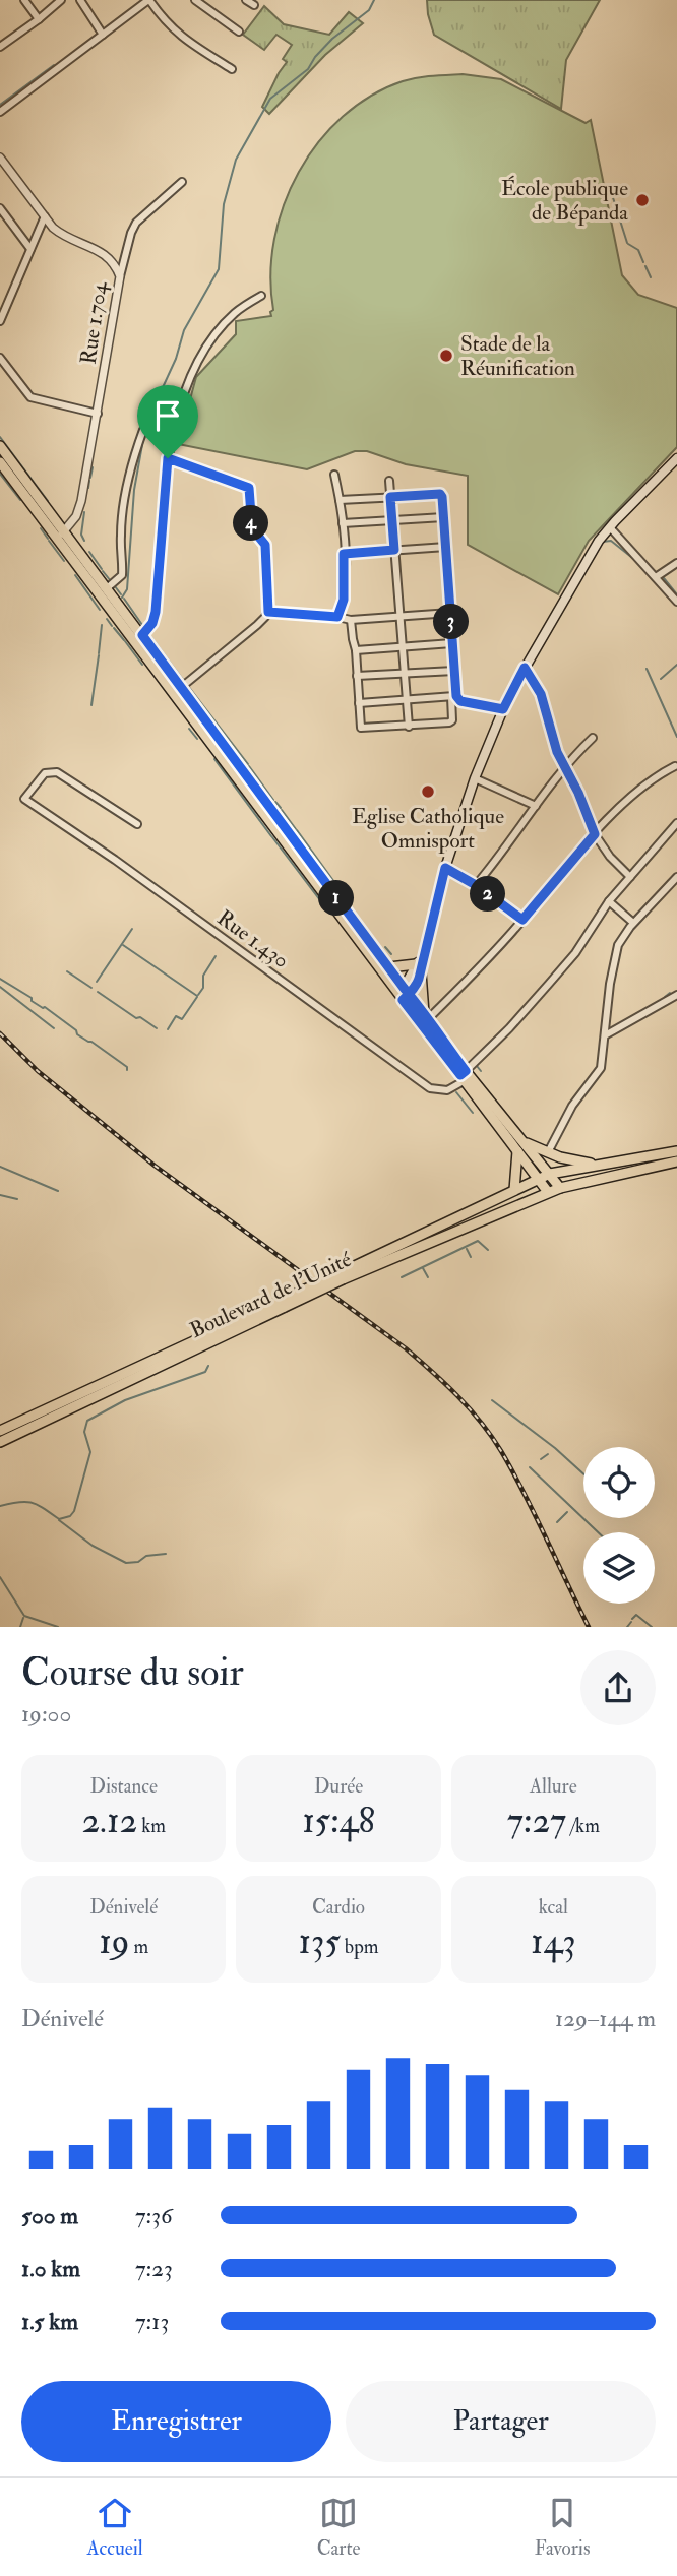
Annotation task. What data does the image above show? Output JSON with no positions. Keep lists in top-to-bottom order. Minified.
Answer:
{"streets":{"main road":["Boulevard de l'Unité"],"street":["Rue 1.704","Rue 1.430"]},"places":["École publique de Bépanda","Stade de la Réunification","Eglise Catholique Omnisport"],"page":{"pins":["4","3","2","1"],"heading":["Course du soir","19:00"],"stats":[["Distance","2.12 km"],["Durée","15:48"],["Allure","7:27 /km"],["Dénivelé","19 m"],["Cardio","135 bpm"],["kcal","143"]],"chart":["Dénivelé","129–144 m"],"list":[{"name":"500 m","note":"7:36"},{"name":"1.0 km","note":"7:23"},{"name":"1.5 km","note":"7:13"}],"buttons":["Enregistrer","Partager"],"tabs":["Accueil","Carte","Favoris"]}}
